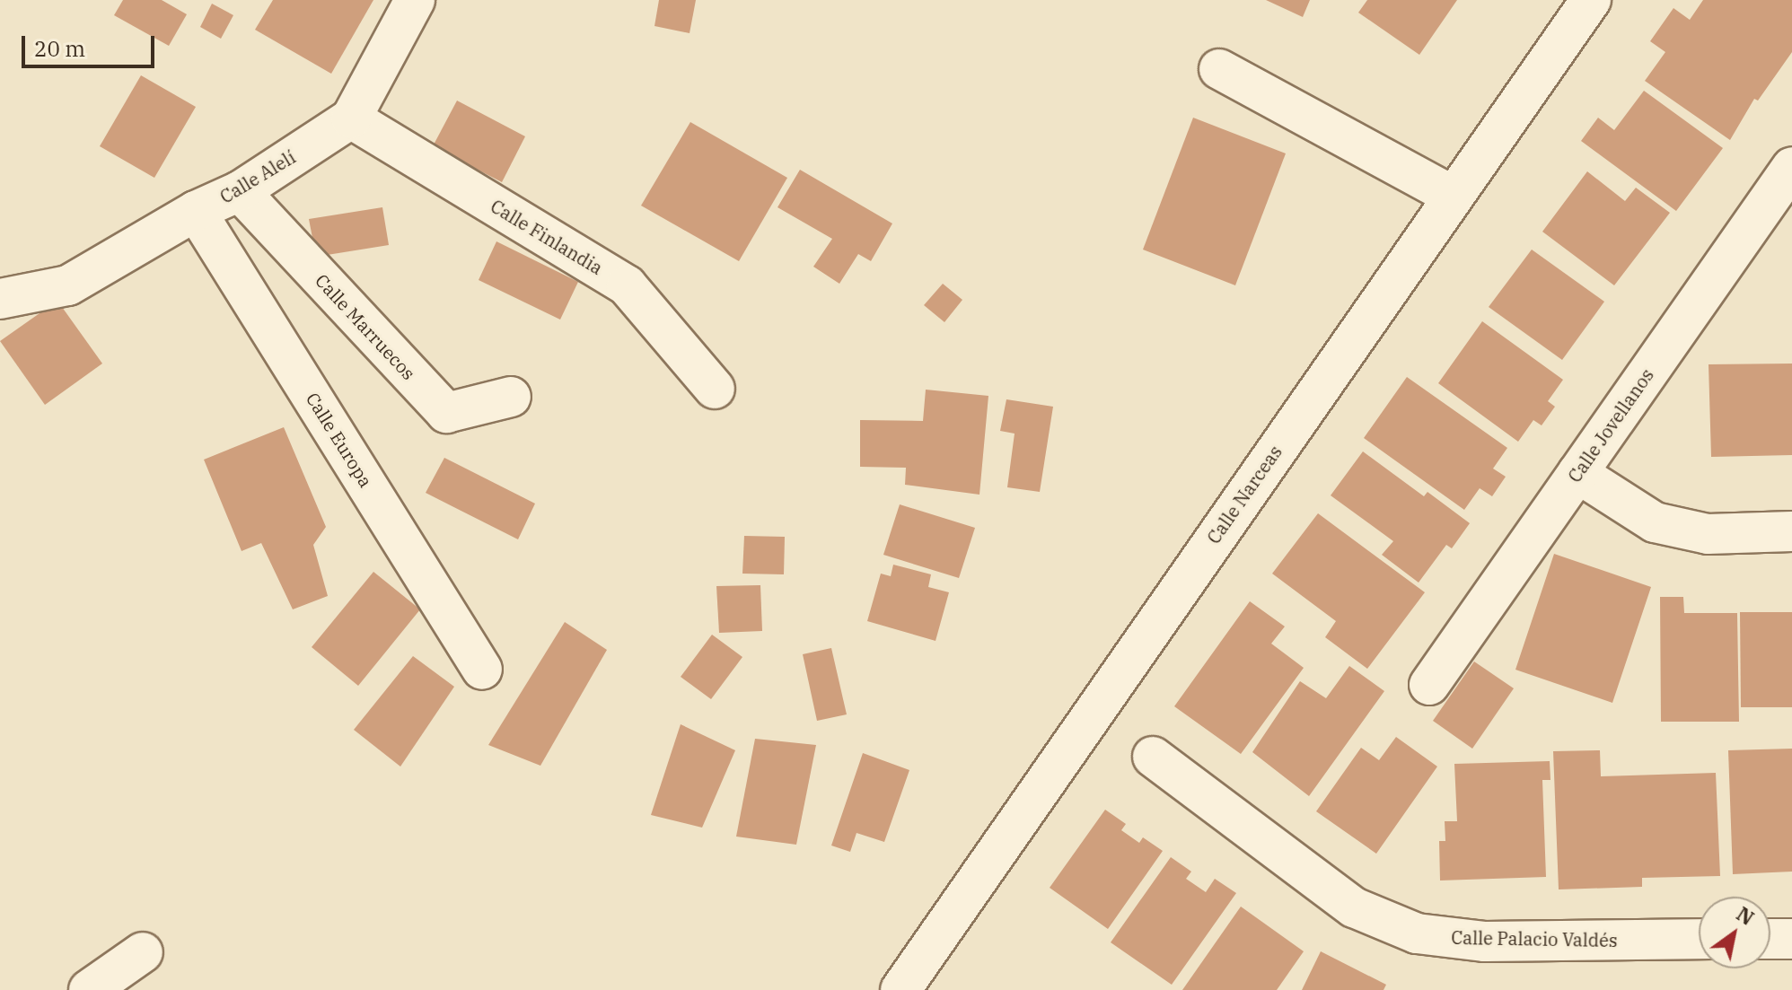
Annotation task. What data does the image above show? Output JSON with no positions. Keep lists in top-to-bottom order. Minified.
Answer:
{"streets":{"street":["Calle Alelí","Calle Finlandia","Calle Marruecos","Calle Jovellanos","Calle Europa","Calle Narceas","Calle Palacio Valdés"]},"crossings":[["Calle Alelí","Calle Finlandia"],["Calle Alelí","Calle Marruecos"],["Calle Alelí","Calle Europa"]],"scale_bar":"20 m","north":"top right"}
